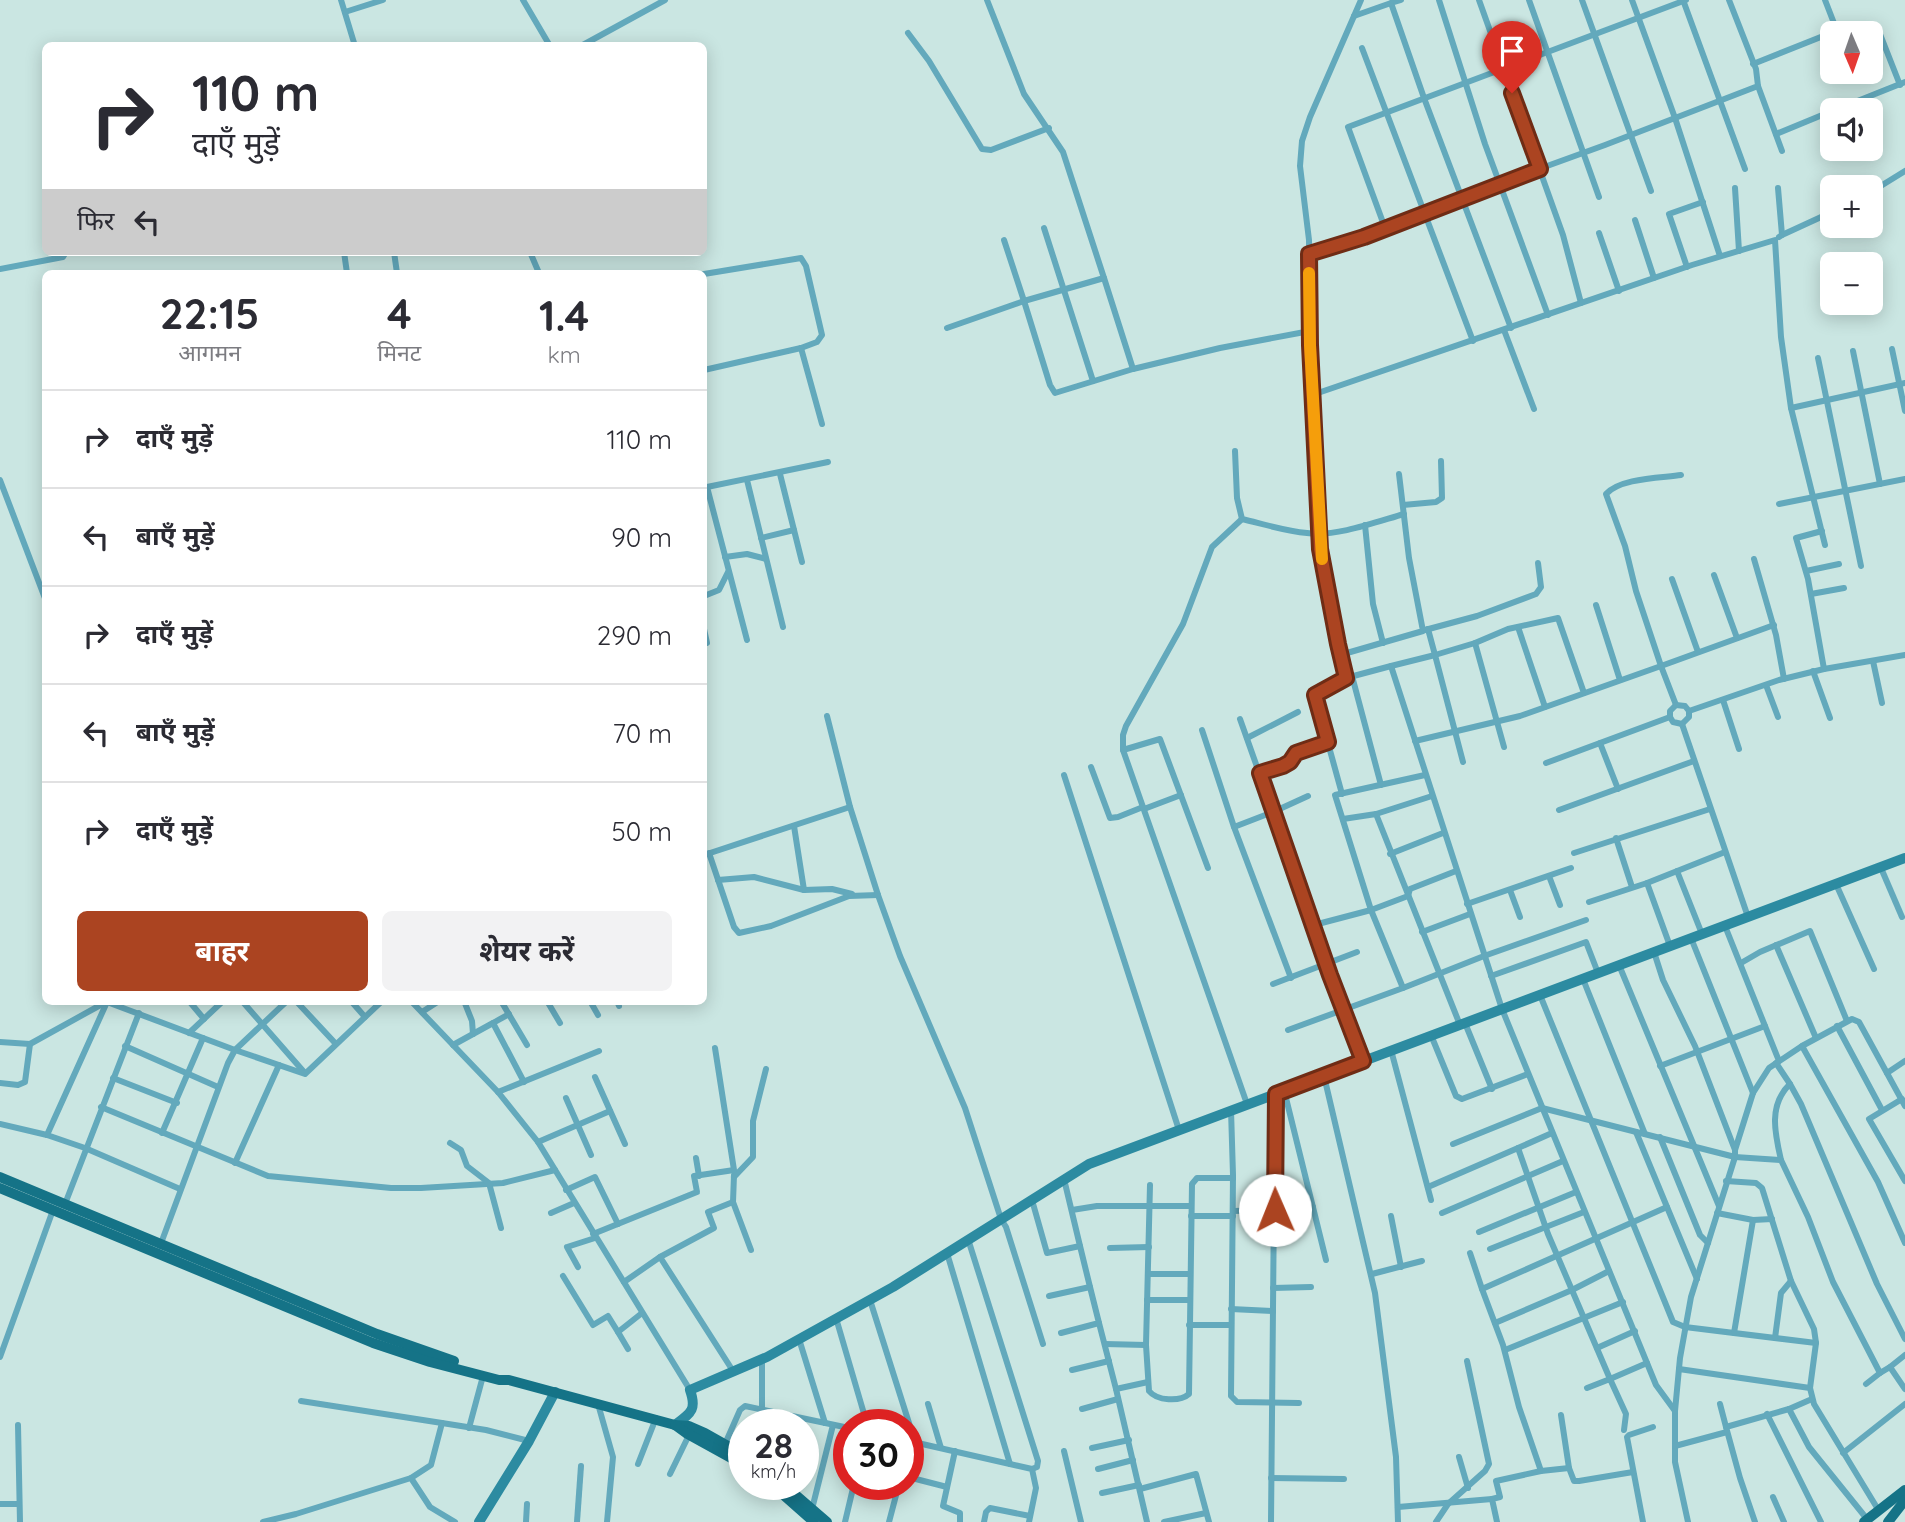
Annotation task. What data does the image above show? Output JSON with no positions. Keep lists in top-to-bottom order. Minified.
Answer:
{"north":"bottom","page":{"map_buttons":["+","−"],"turn":["110 m","दाएँ मुड़ें"],"then":"फिर","eta":["22:15","आगमन","4","मिनट","1.4","km"],"list":[{"name":"दाएँ मुड़ें","value":"110 m"},{"name":"बाएँ मुड़ें","value":"90 m"},{"name":"दाएँ मुड़ें","value":"290 m"},{"name":"बाएँ मुड़ें","value":"70 m"},{"name":"दाएँ मुड़ें","value":"50 m"}],"buttons":["बाहर","शेयर करें"],"speed":"28 km/h","limit":"30"}}
